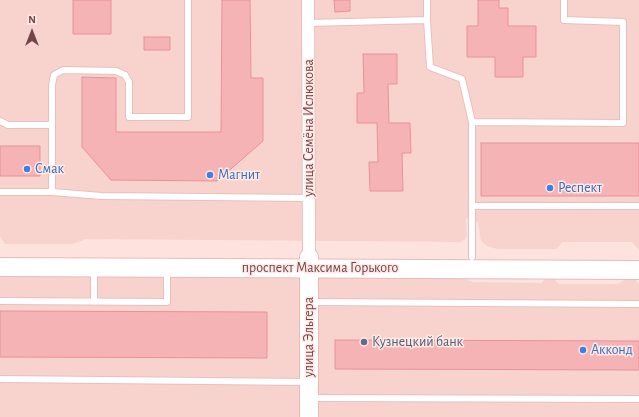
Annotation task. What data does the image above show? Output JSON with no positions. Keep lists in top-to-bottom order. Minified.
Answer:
{"streets":{"main road":["проспект Максима Горького","улица Эльгера"],"street":["улица Семёна Ислюкова"]},"crossings":[["улица Семёна Ислюкова","проспект Максима Горького"],["улица Семёна Ислюкова","улица Эльгера"],["проспект Максима Горького","улица Эльгера"]],"places":["Смак","Магнит","Респект","Кузнецкий банк","Акконд"],"north":"top"}
